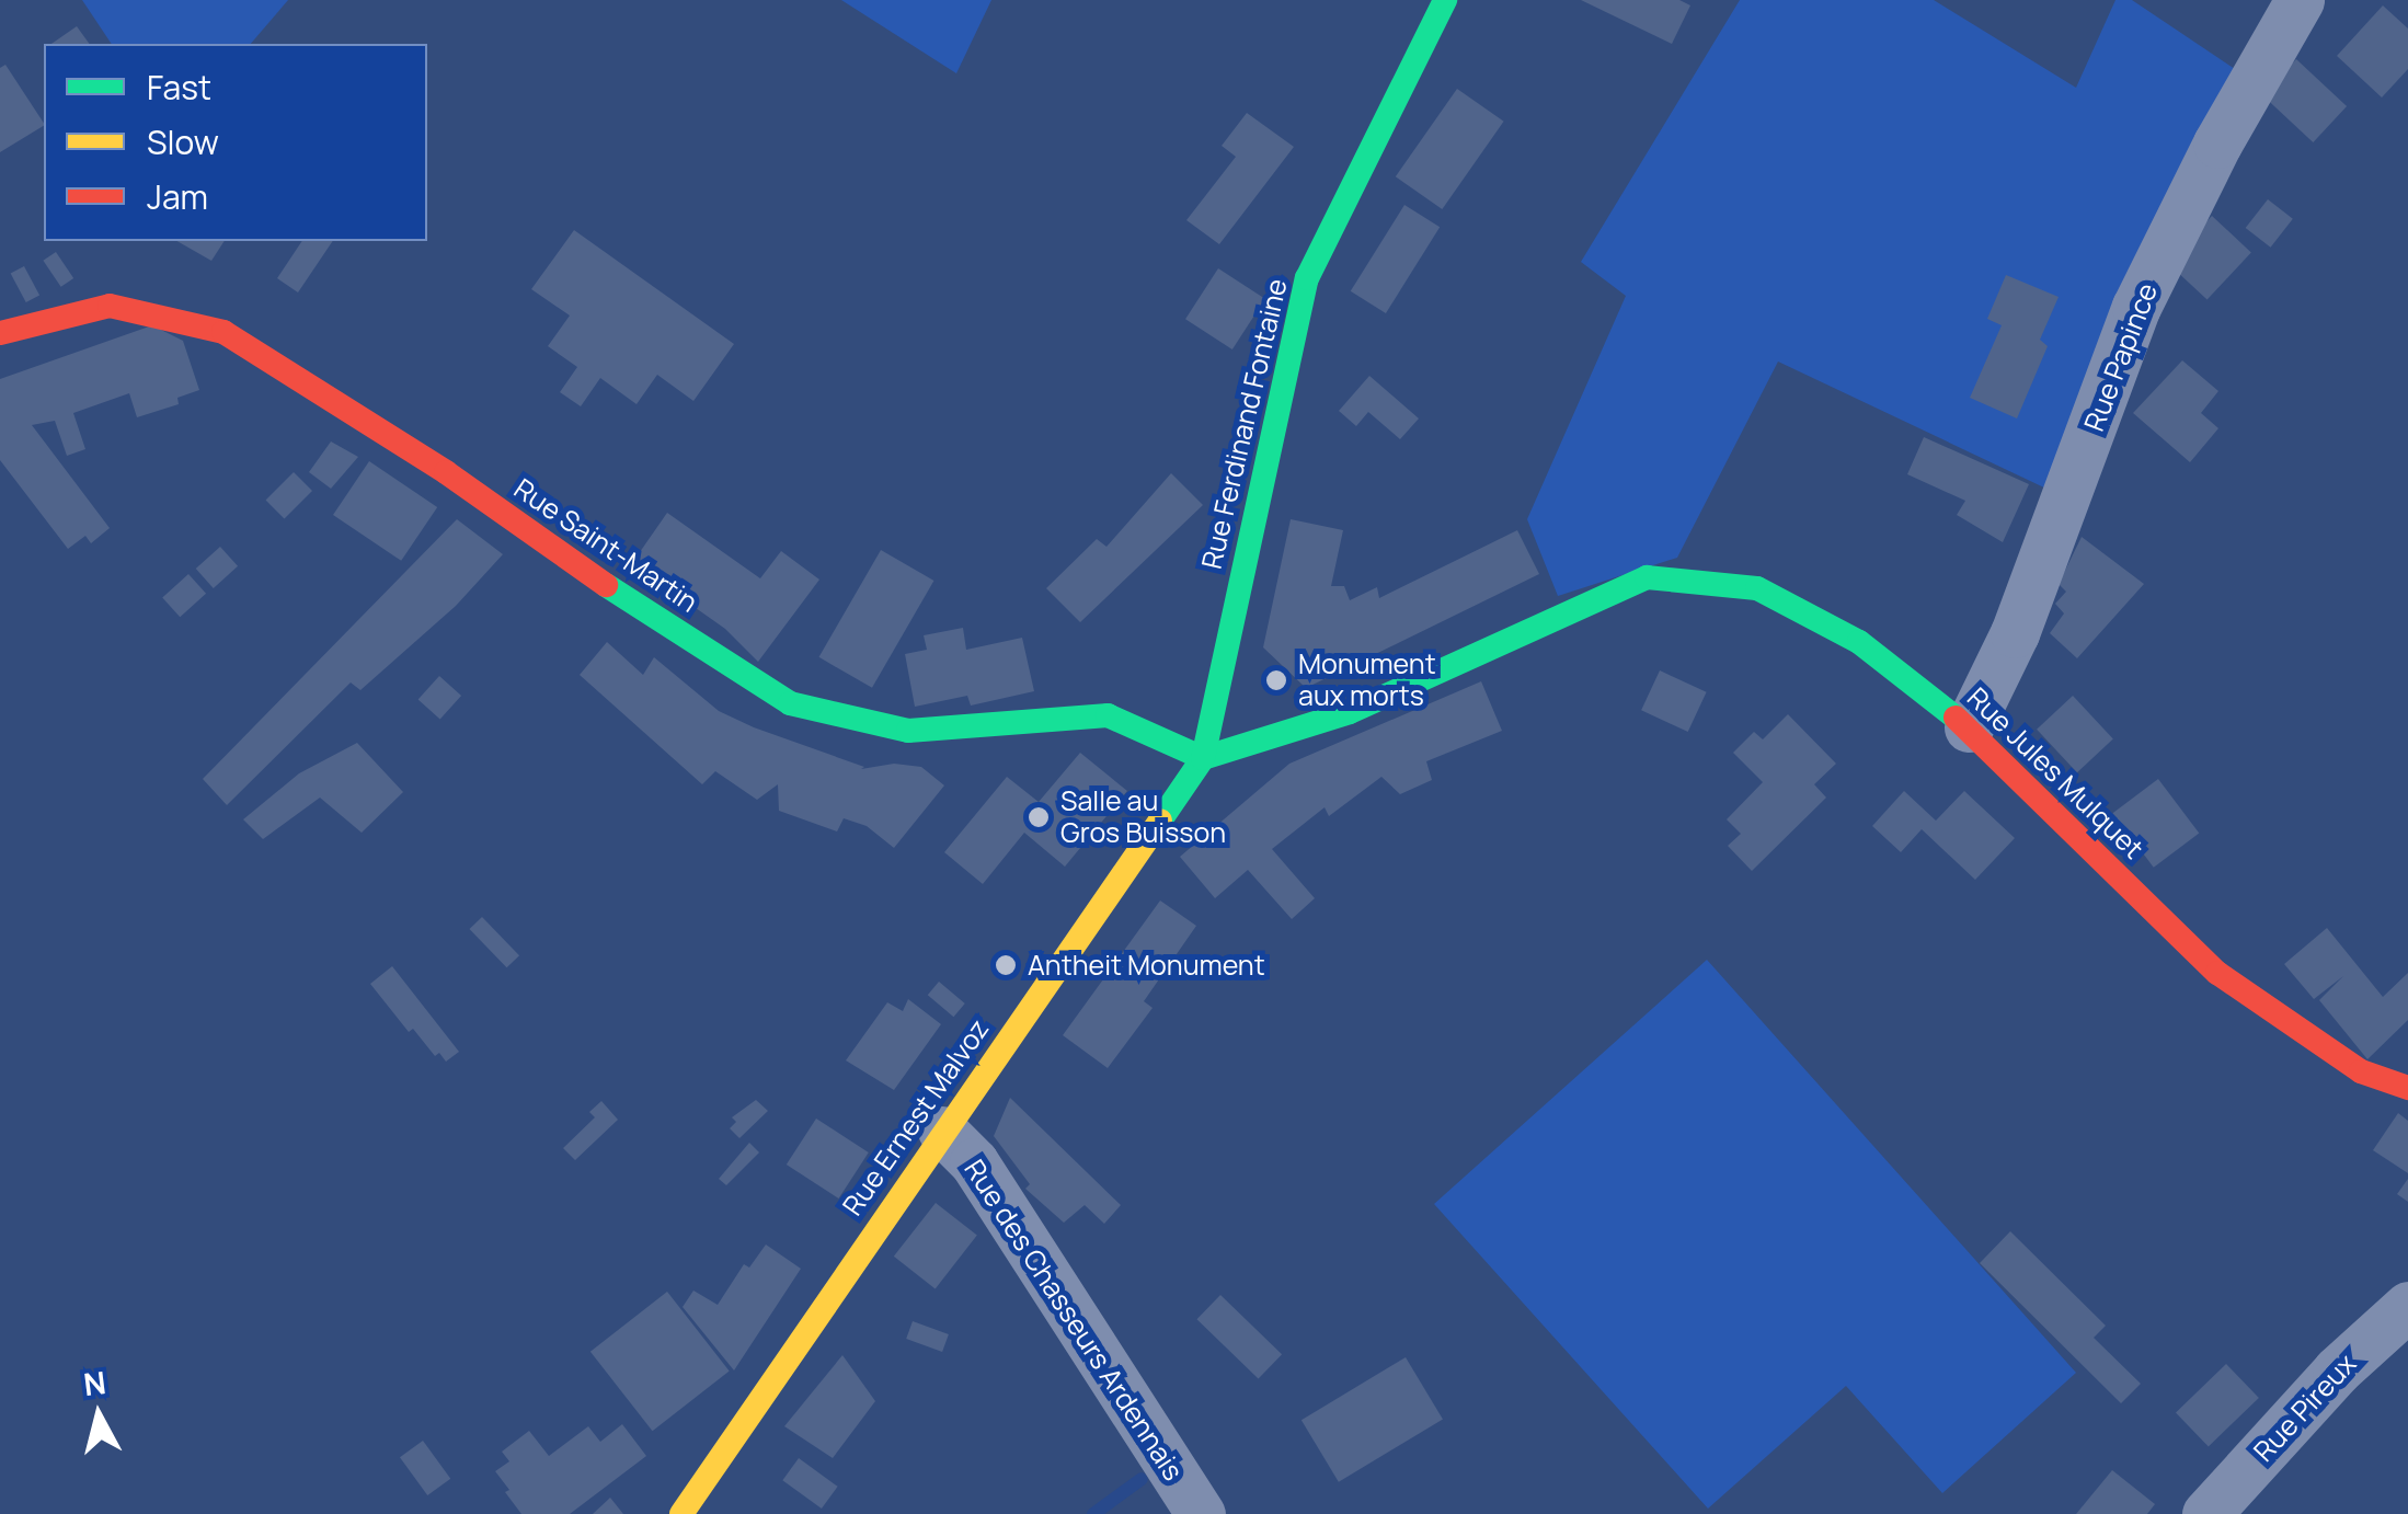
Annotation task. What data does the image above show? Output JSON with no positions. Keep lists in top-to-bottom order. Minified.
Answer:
{"streets":{"street":["Rue Papince","Rue Ferdinand Fontaine","Rue Saint-Martin","Rue Jules Mulquet","Rue Ernest Malvoz","Rue des Chasseurs Ardennais","Rue Pireux"]},"crossings":[["Rue Papince","Rue Jules Mulquet"],["Rue Ferdinand Fontaine","Rue Saint-Martin"],["Rue Ferdinand Fontaine","Rue Jules Mulquet"],["Rue Ferdinand Fontaine","Rue Ernest Malvoz"],["Rue Saint-Martin","Rue Jules Mulquet"],["Rue Saint-Martin","Rue Ernest Malvoz"],["Rue Jules Mulquet","Rue Ernest Malvoz"],["Rue Ernest Malvoz","Rue des Chasseurs Ardennais"]],"places":["Monument aux morts","Salle au Gros Buisson","Antheit Monument"],"legend":["Fast","Slow","Jam"],"north":"top"}
